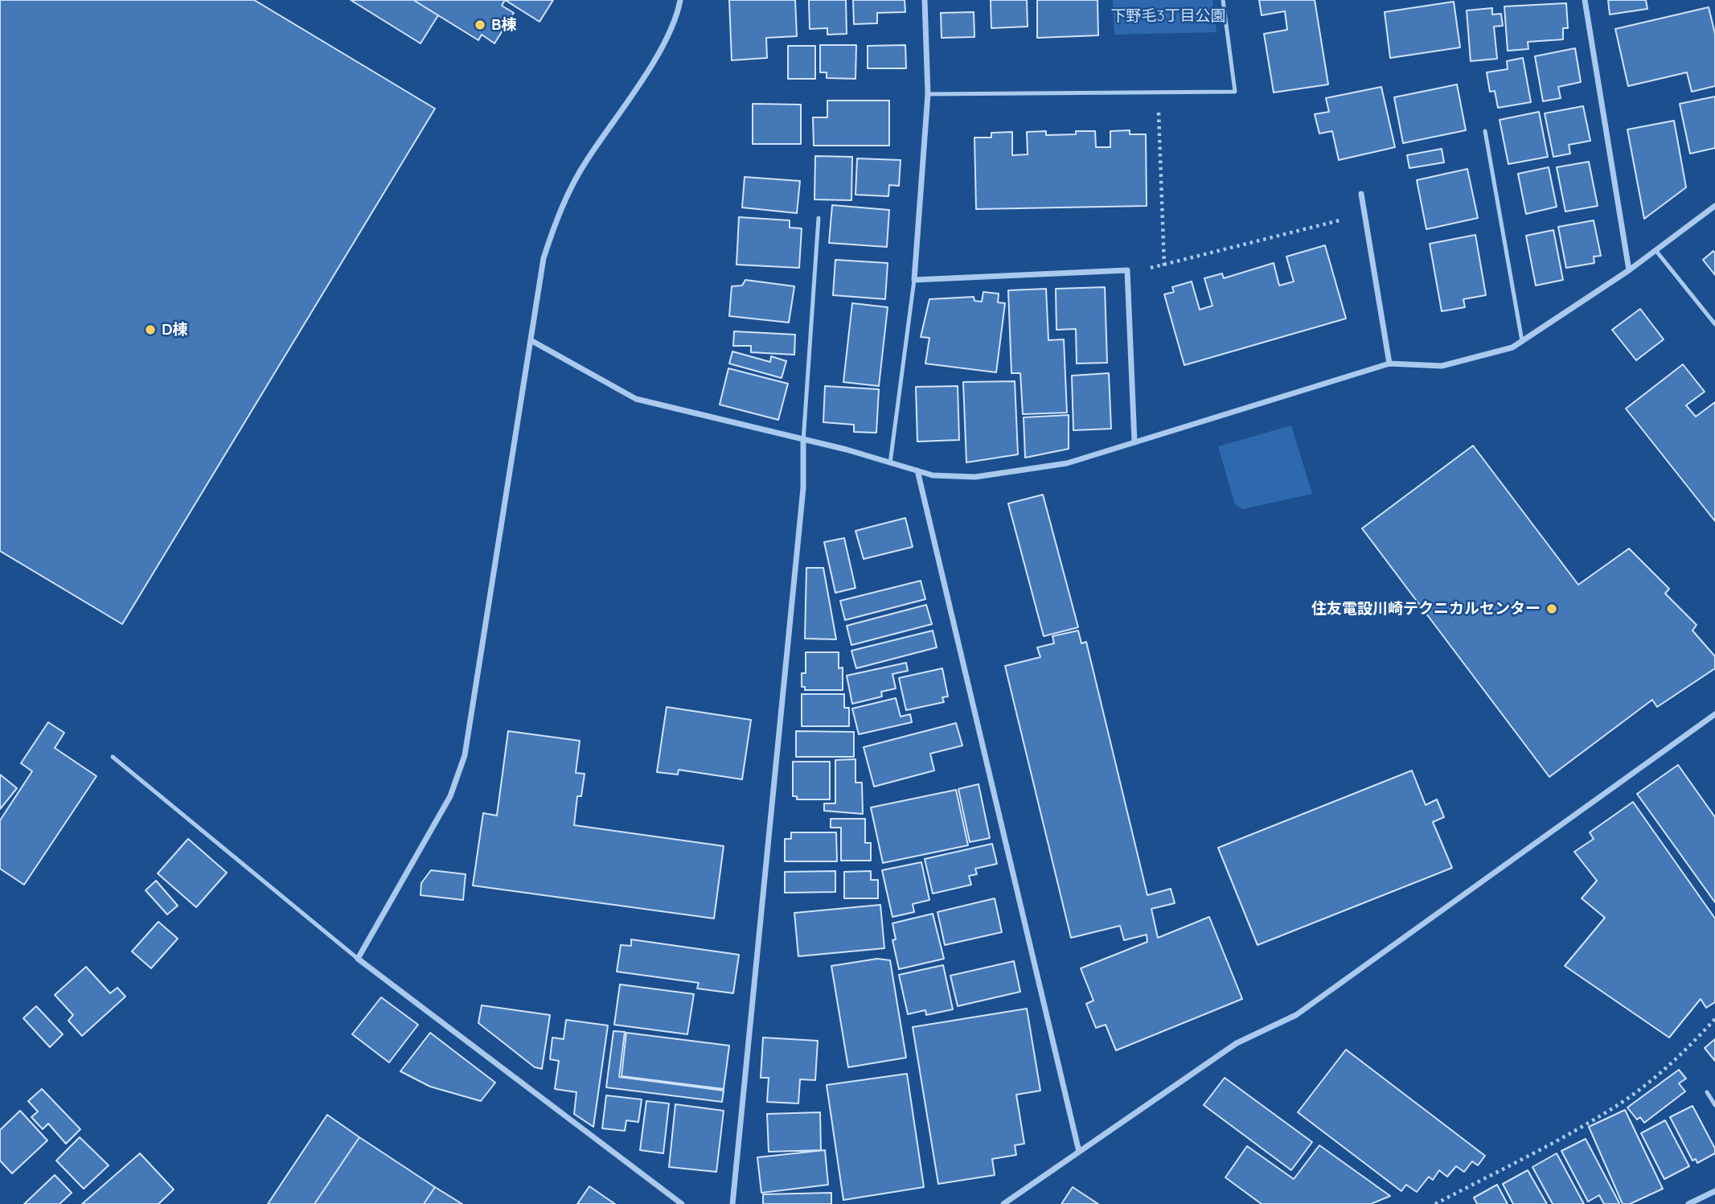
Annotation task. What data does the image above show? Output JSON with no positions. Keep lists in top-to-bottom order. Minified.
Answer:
{"parks":["下野毛3丁目公園"],"places":["B棟","D棟","住友電設川崎テクニカルセンター"]}
